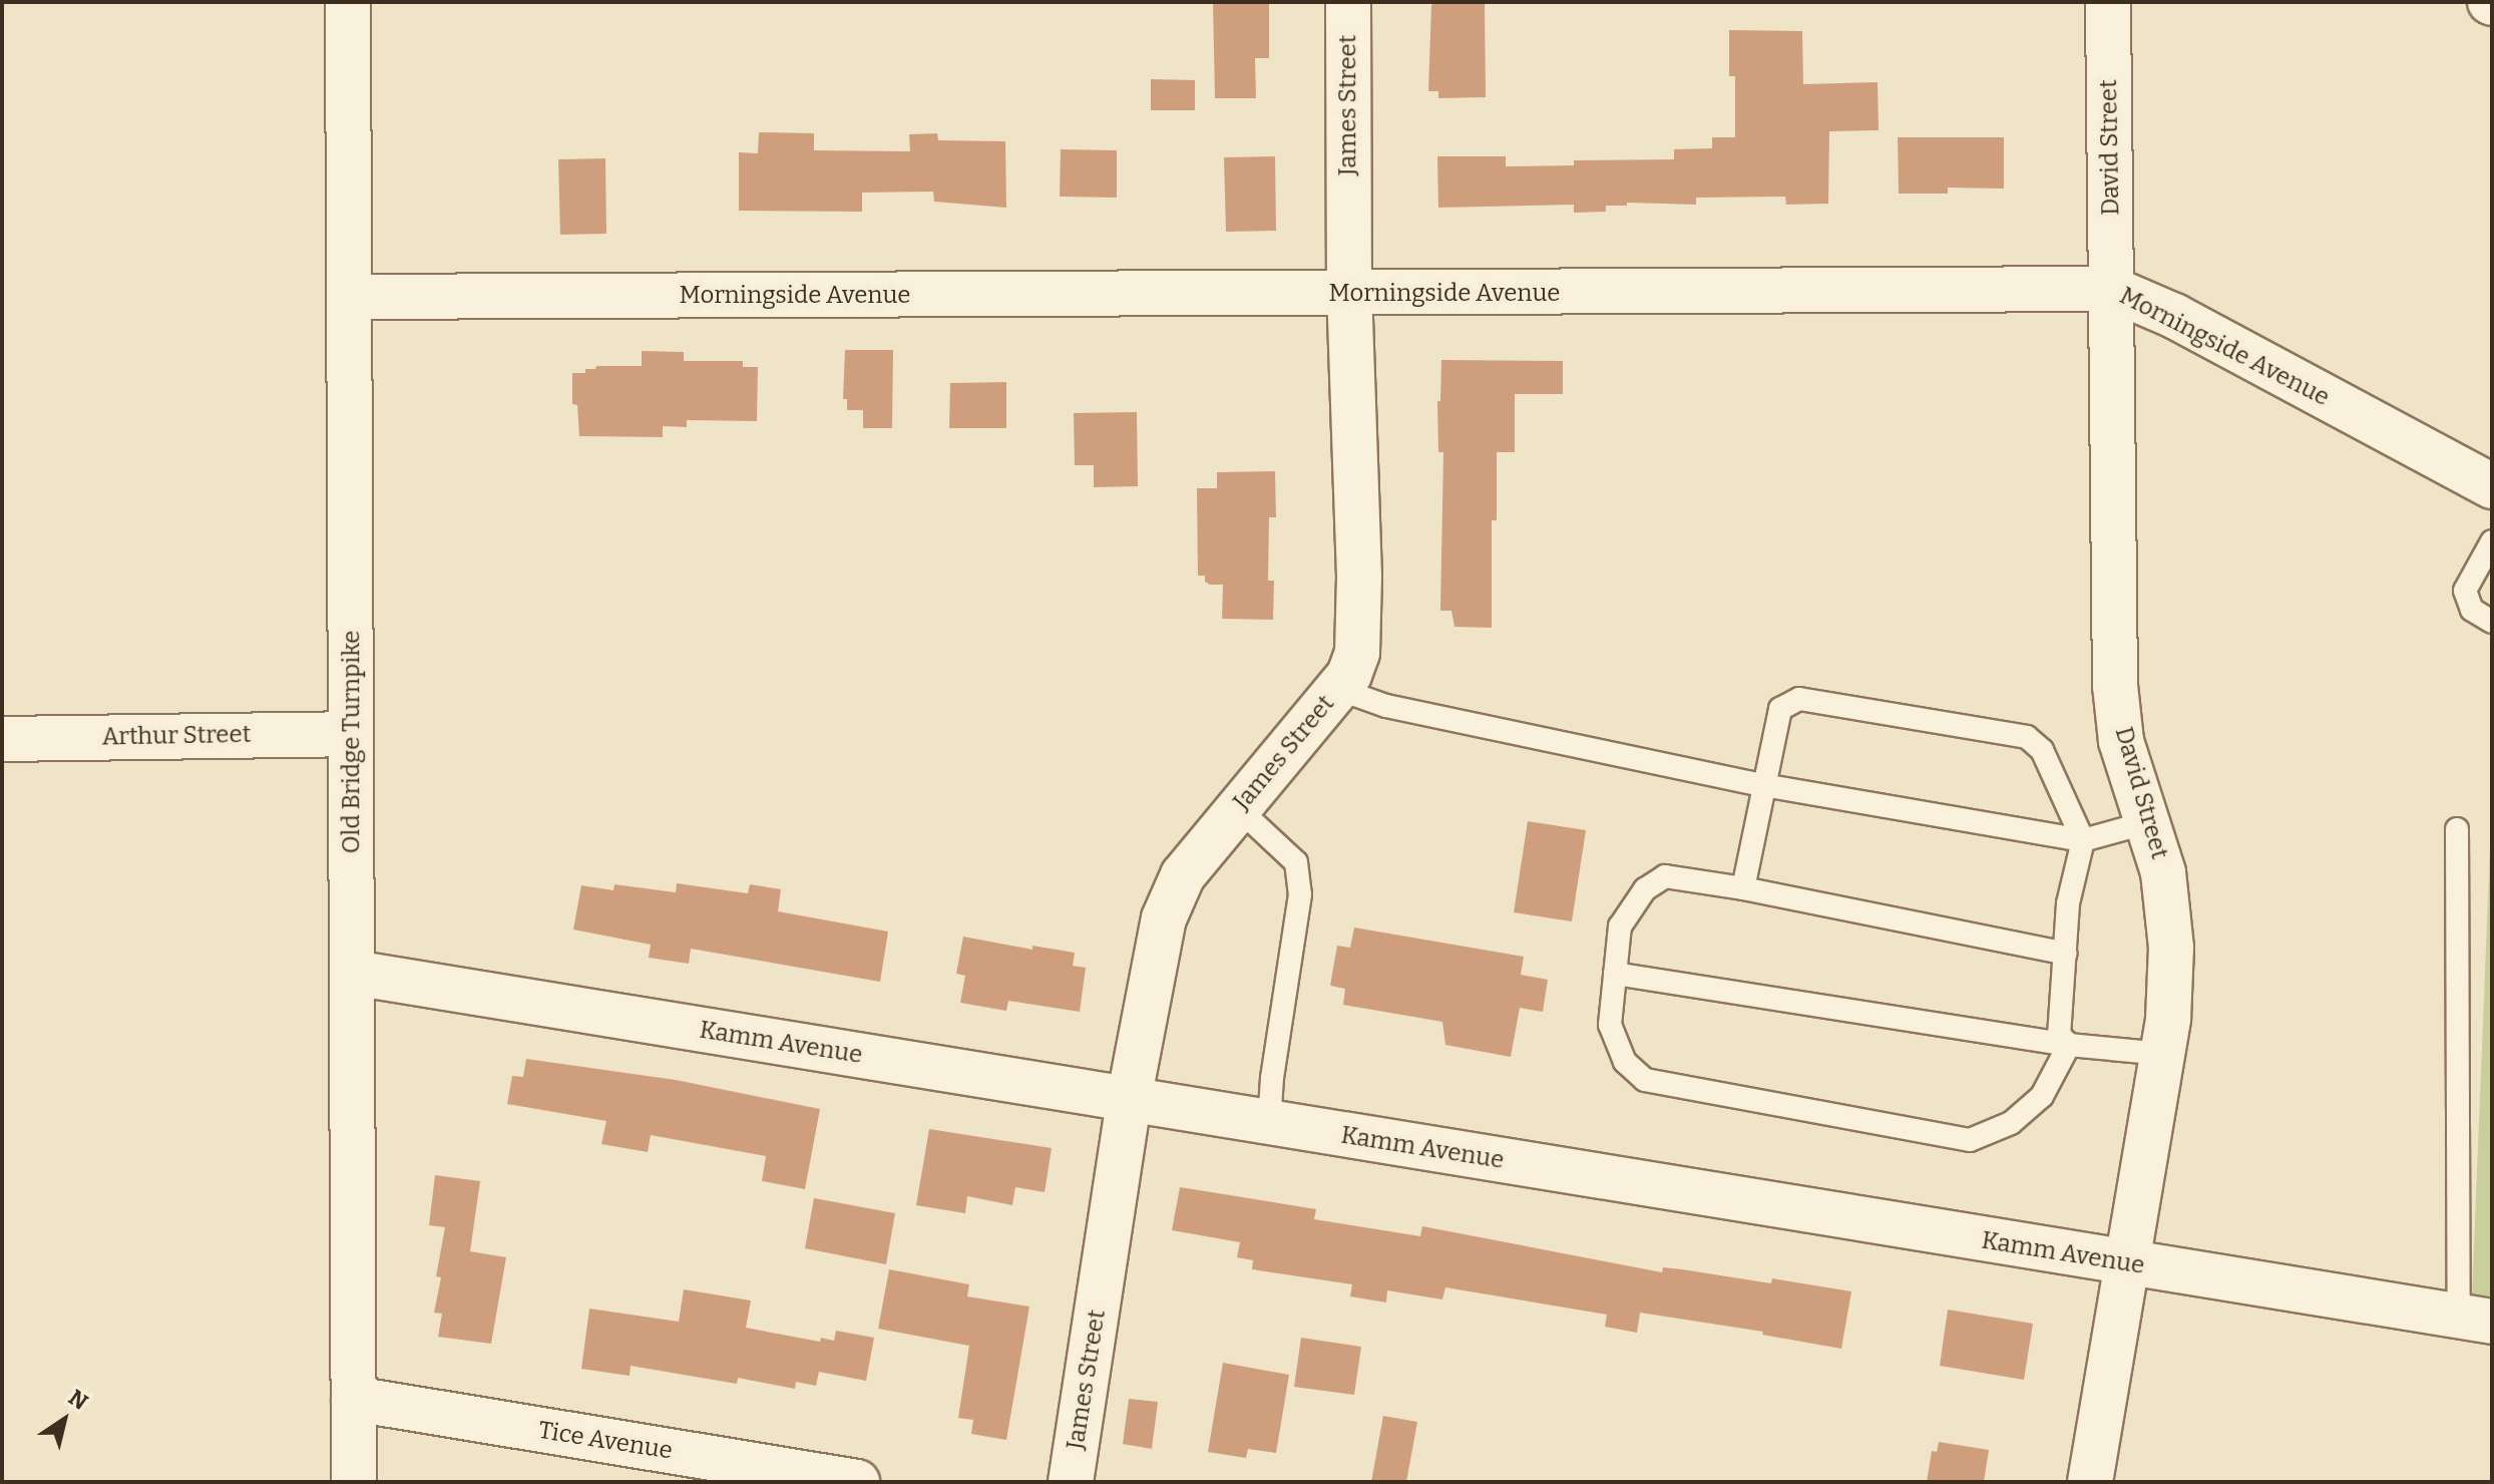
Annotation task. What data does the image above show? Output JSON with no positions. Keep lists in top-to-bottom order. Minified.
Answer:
{"streets":{"street":["James Street","David Street","Morningside Avenue","Arthur Street","Old Bridge Turnpike","Kamm Avenue","Tice Avenue"]},"crossings":[["James Street","Morningside Avenue"],["James Street","Kamm Avenue"],["David Street","Morningside Avenue"],["David Street","Kamm Avenue"],["Morningside Avenue","Old Bridge Turnpike"],["Arthur Street","Old Bridge Turnpike"],["Old Bridge Turnpike","Kamm Avenue"],["Old Bridge Turnpike","Tice Avenue"]],"north":"top right"}
